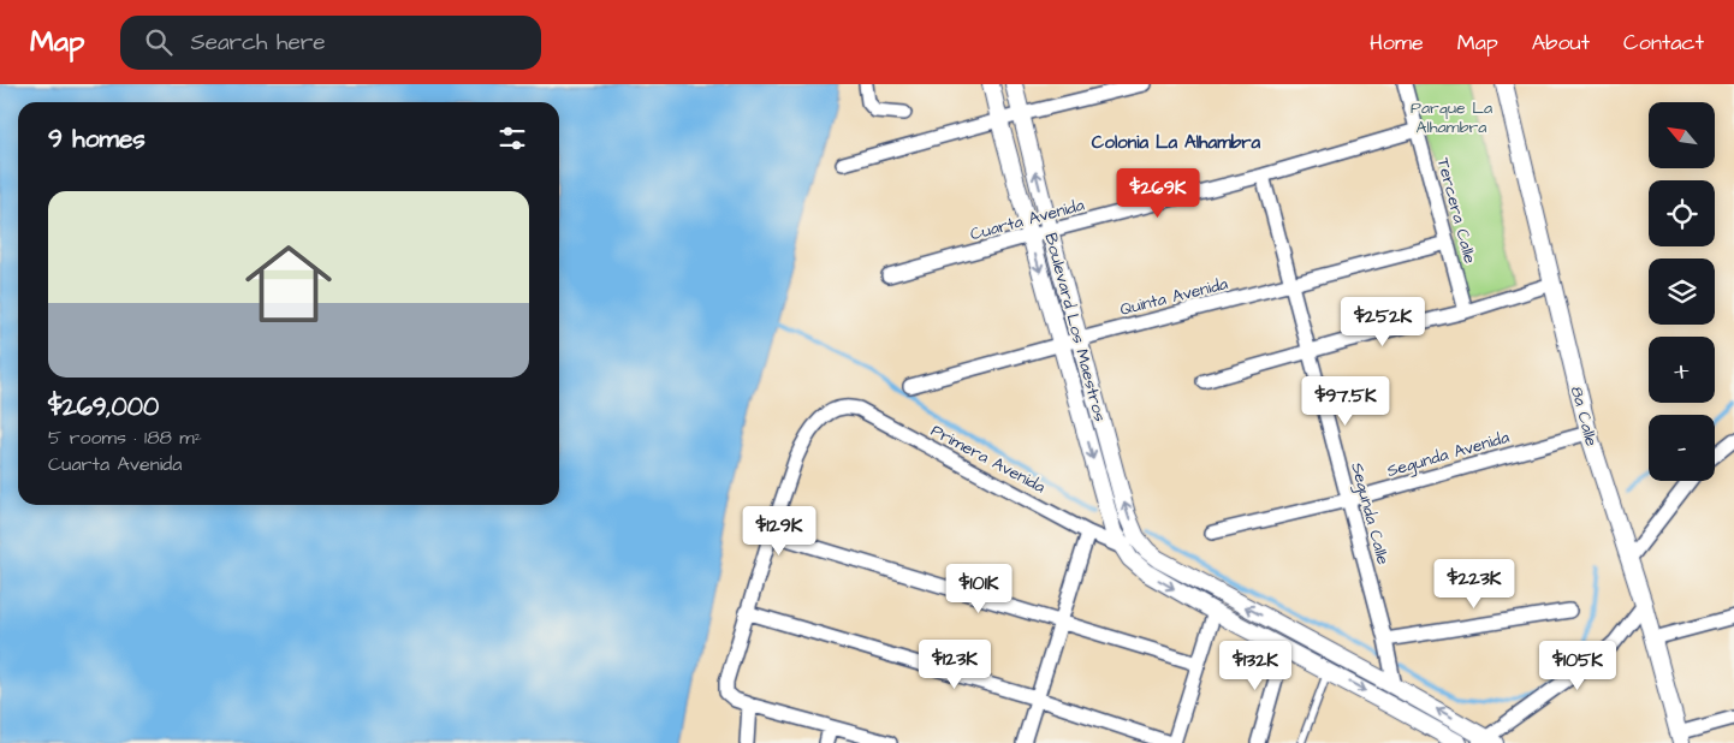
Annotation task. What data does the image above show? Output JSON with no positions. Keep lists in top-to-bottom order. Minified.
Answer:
{"streets":{"street":["Tercera Calle","Cuarta Avenida","Quinta Avenida","Boulevard Los Maestros","8a Calle","Segunda Avenida","Primera Avenida","Segunda Calle"]},"crossings":[["Tercera Calle","Cuarta Avenida"],["Tercera Calle","Quinta Avenida"],["Cuarta Avenida","Boulevard Los Maestros"],["Cuarta Avenida","Segunda Calle"],["Quinta Avenida","Boulevard Los Maestros"],["Quinta Avenida","Segunda Calle"],["Boulevard Los Maestros","Primera Avenida"],["Boulevard Los Maestros","Segunda Calle"],["8a Calle","Segunda Avenida"],["Segunda Avenida","Segunda Calle"]],"districts":["Colonia La Alhambra"],"parks":["Parque La Alhambra"],"north":"top left","page":{"header":"Map","search":"Search here","nav":["Home","Map","About","Contact"],"map_buttons":["+","−"],"heading":"9 homes","price":["$269K","$252K","$97.5K","$129K","$223K","$101K","$123K","$132K","$105K"],"list":[{"name":"$269,000","note":"5 rooms · 188 m² · Cuarta Avenida"}]}}
